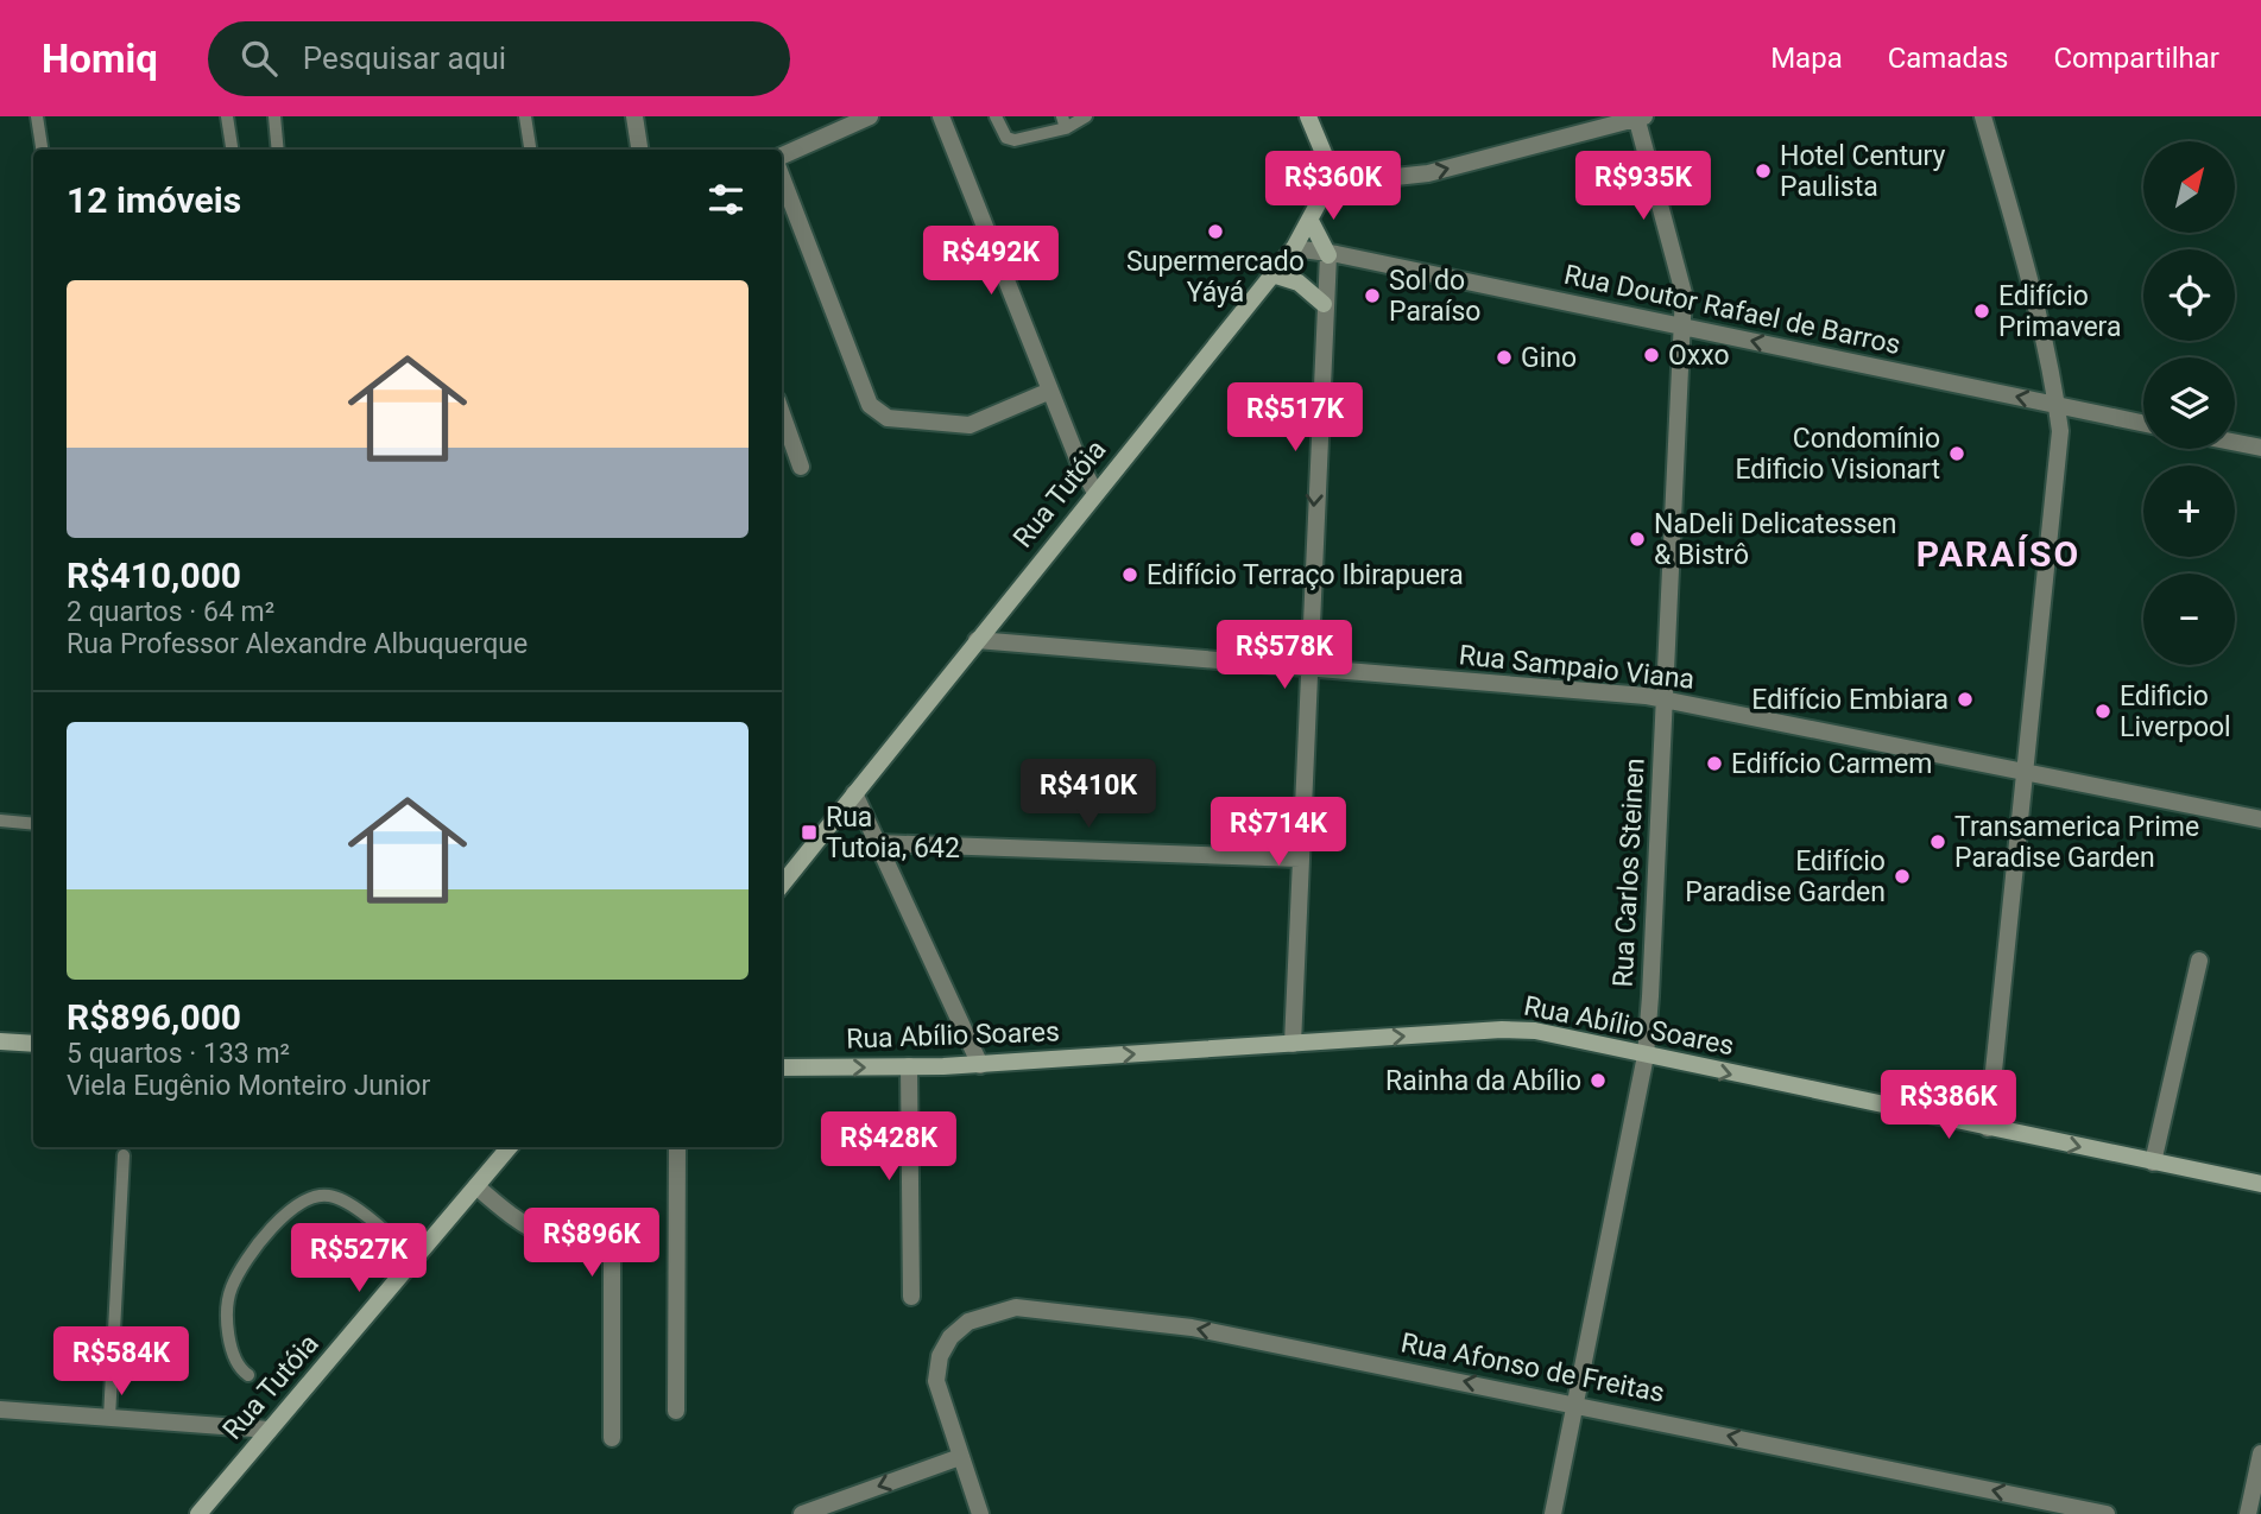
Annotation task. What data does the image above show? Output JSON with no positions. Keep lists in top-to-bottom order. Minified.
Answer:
{"streets":{"street":["Rua Doutor Rafael de Barros","Rua Tutóia","Rua Sampaio Viana","Rua Carlos Steinen","Rua Abílio Soares","Rua Afonso de Freitas"]},"crossings":[["Rua Doutor Rafael de Barros","Rua Tutóia"],["Rua Doutor Rafael de Barros","Rua Carlos Steinen"],["Rua Tutóia","Rua Sampaio Viana"],["Rua Sampaio Viana","Rua Carlos Steinen"],["Rua Carlos Steinen","Rua Abílio Soares"],["Rua Carlos Steinen","Rua Afonso de Freitas"]],"one_way":["Rua Doutor Rafael de Barros","Rua Abílio Soares","Rua Afonso de Freitas"],"districts":["PARAÍSO"],"places":{"other":["Hotel Century Paulista","Supermercado Yáyá","Sol do Paraíso","Edifício Primavera","Oxxo","Gino","Condomínio Edificio Visionart","NaDeli Delicatessen & Bistrô","Edifício Terraço Ibirapuera","Edifício Embiara","Edificio Liverpool","Edifício Carmem","Transamerica Prime Paradise Garden","Edifício Paradise Garden","Rainha da Abílio"],"transit":["Rua Tutoia, 642"]},"north":"top right","page":{"header":"Homiq","search":"Pesquisar aqui","nav":["Mapa","Camadas","Compartilhar"],"map_buttons":["+","−"],"heading":"12 imóveis","price":["R$360K","R$935K","R$492K","R$517K","R$578K","R$410K","R$714K","R$386K","R$428K","R$896K","R$527K","R$584K"],"list":[{"name":"R$410,000","note":"2 quartos · 64 m² · Rua Professor Alexandre Albuquerque"},{"name":"R$896,000","note":"5 quartos · 133 m² · Viela Eugênio Monteiro Junior"}]}}
